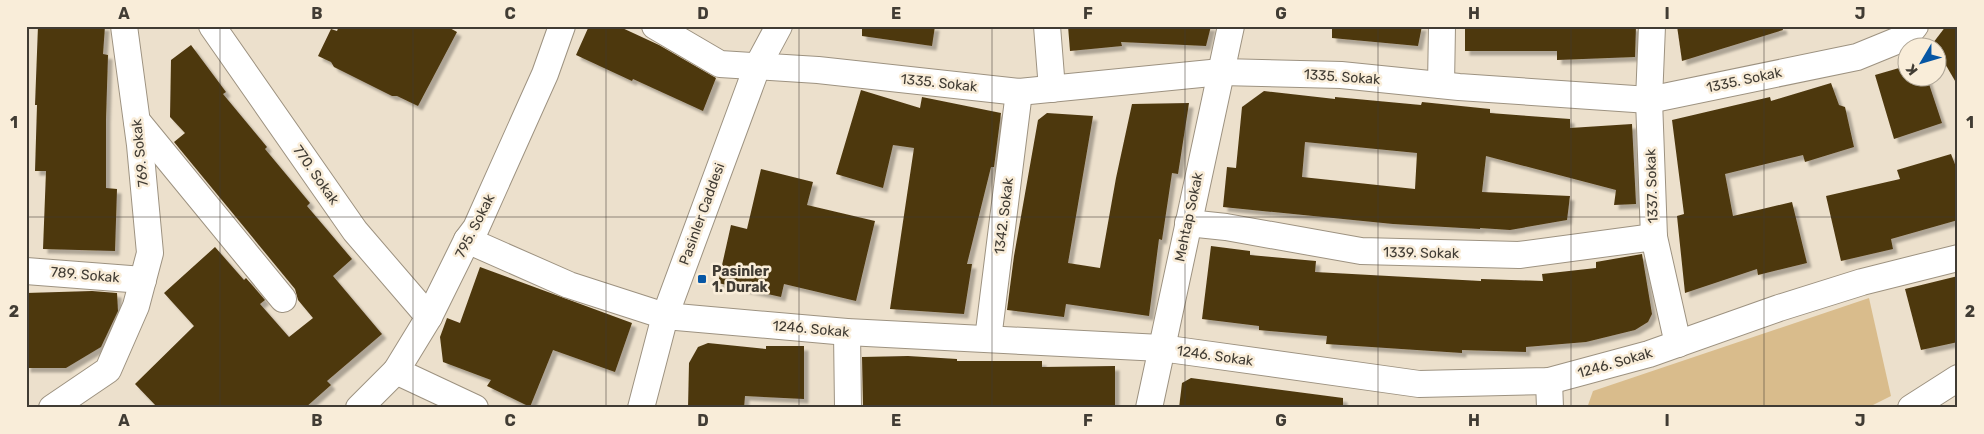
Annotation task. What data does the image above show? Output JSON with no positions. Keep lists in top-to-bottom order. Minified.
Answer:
{"streets":{"street":["1335. Sokak","769. Sokak","770. Sokak","1337. Sokak","Pasinler Caddesi","1342. Sokak","Mehtap Sokak","795. Sokak","1339. Sokak","789. Sokak","1246. Sokak"]},"crossings":[["1335. Sokak","1337. Sokak"],["1335. Sokak","Pasinler Caddesi"],["1335. Sokak","1342. Sokak"],["1335. Sokak","Mehtap Sokak"],["769. Sokak","789. Sokak"],["770. Sokak","795. Sokak"],["1337. Sokak","1339. Sokak"],["1337. Sokak","1246. Sokak"],["Pasinler Caddesi","1246. Sokak"],["1342. Sokak","1246. Sokak"],["Mehtap Sokak","1339. Sokak"],["Mehtap Sokak","1246. Sokak"],["795. Sokak","1246. Sokak"]],"places":{"transit":["Pasinler 1. Durak"]},"north":"bottom left","grid":{"columns":["A","B","C","D","E","F","G","H","I","J"],"rows":["1","2"]}}
